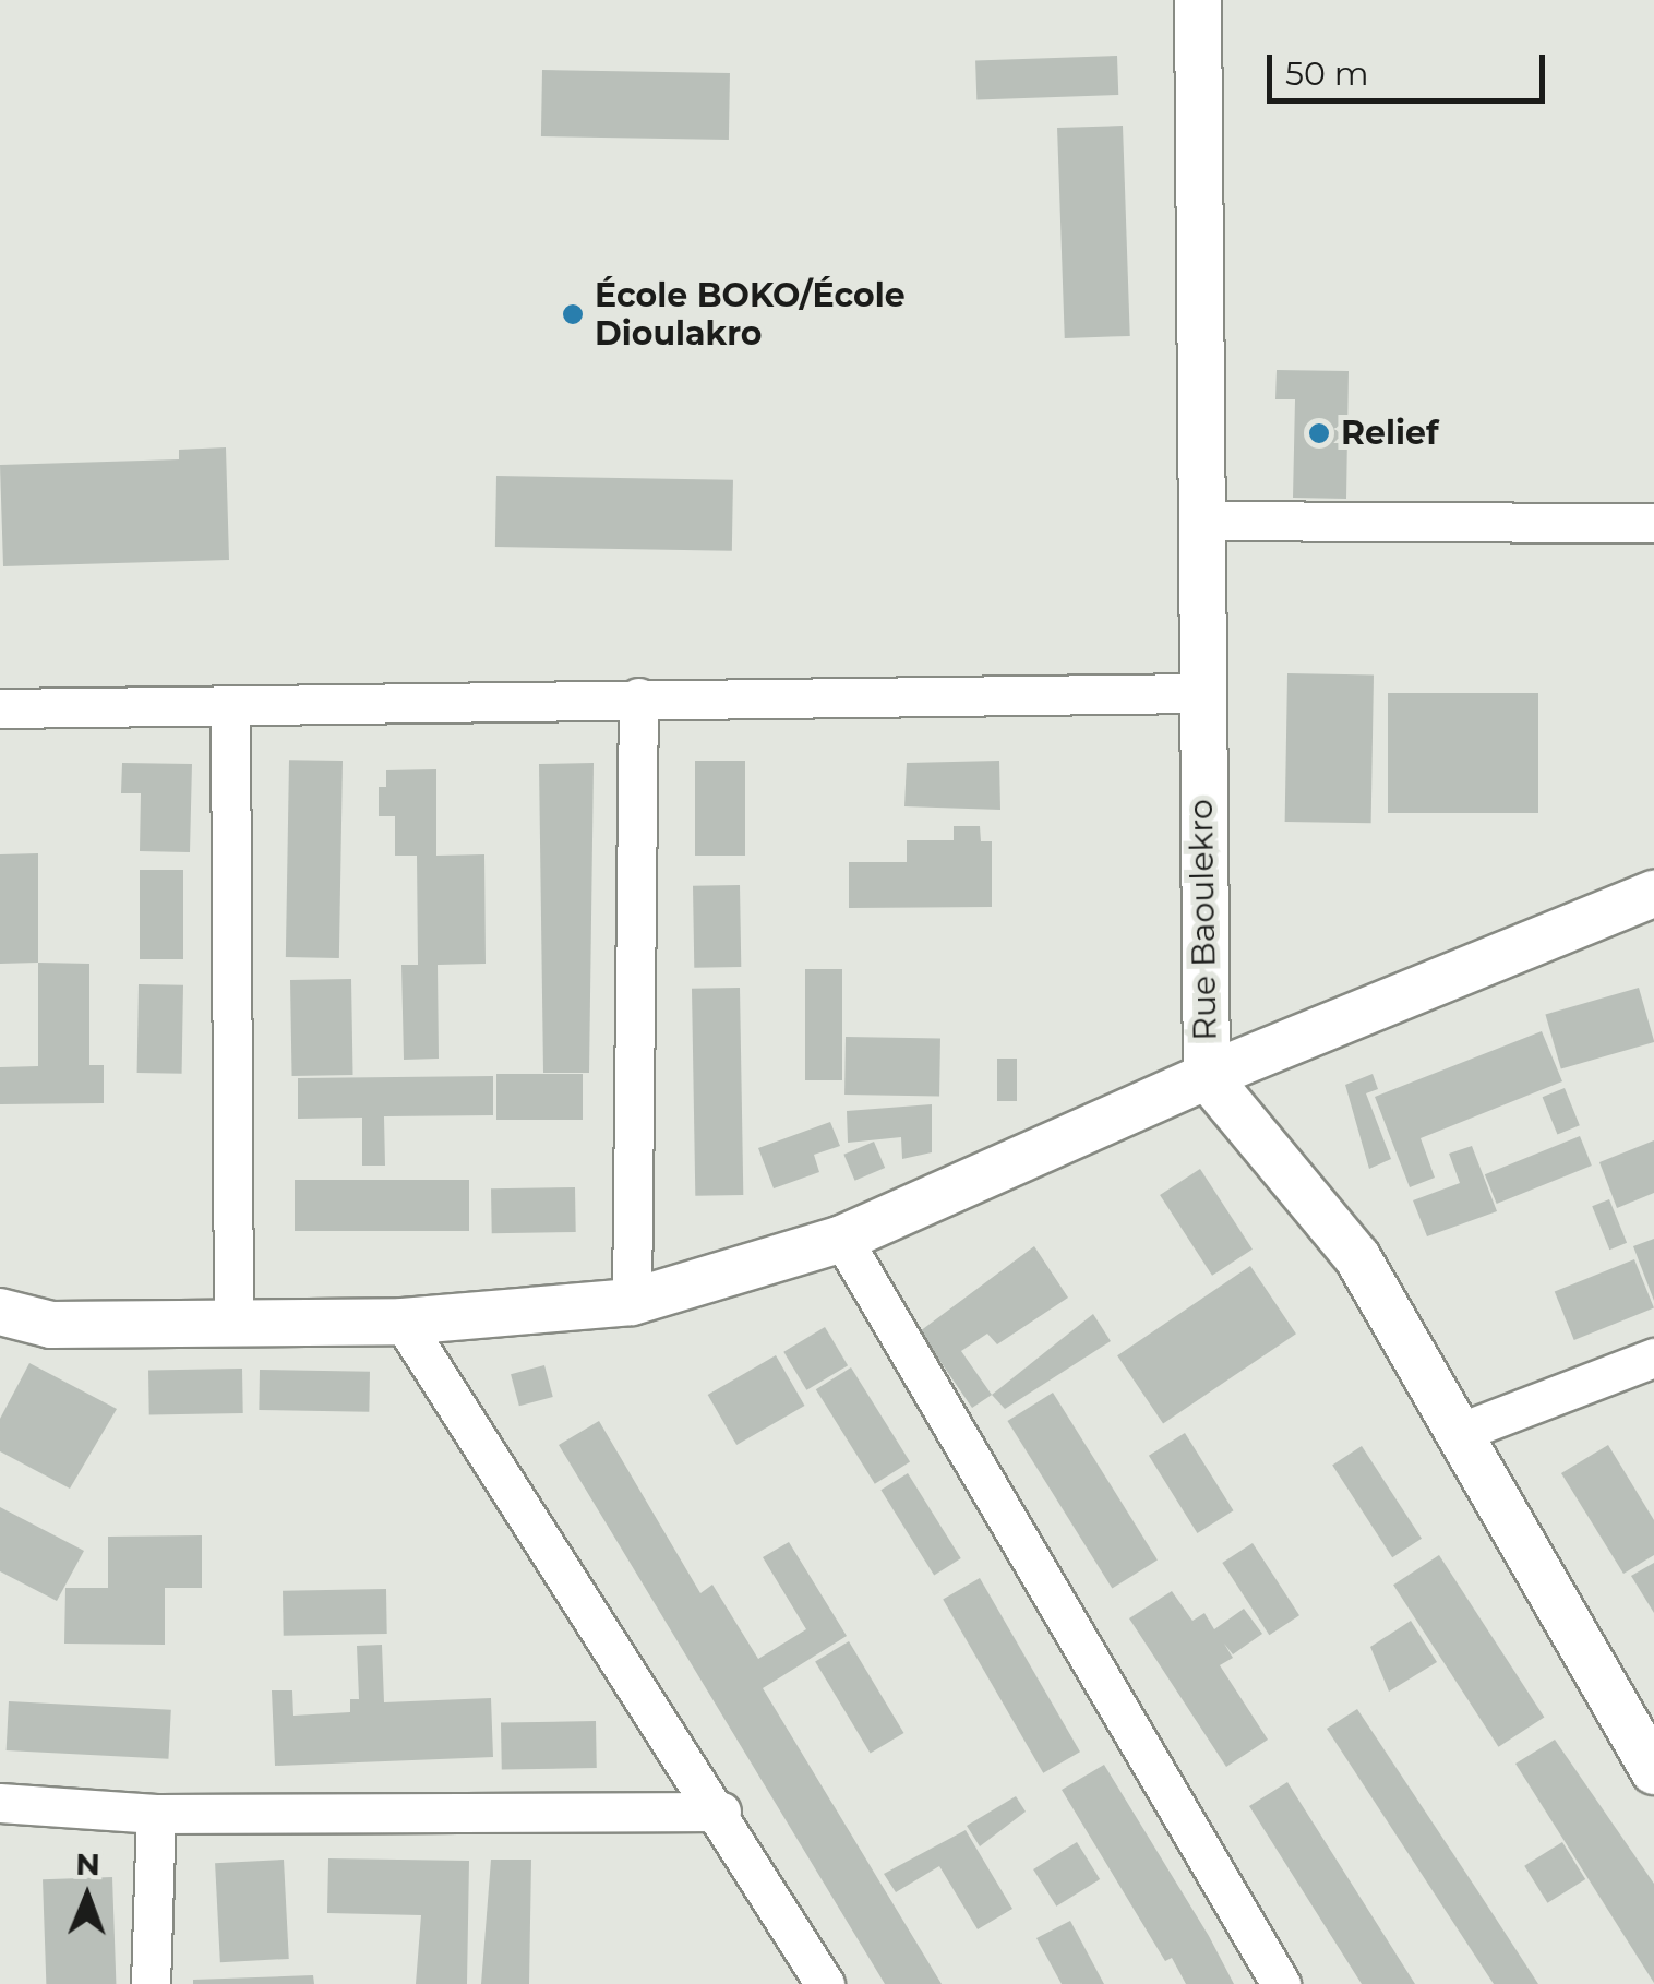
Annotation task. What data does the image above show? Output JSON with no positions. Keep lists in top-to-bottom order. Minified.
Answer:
{"streets":{"street":["Rue Baoulekro"]},"places":["École BOKO/École Dioulakro","Relief"],"scale_bar":"50 m","north":"top"}
